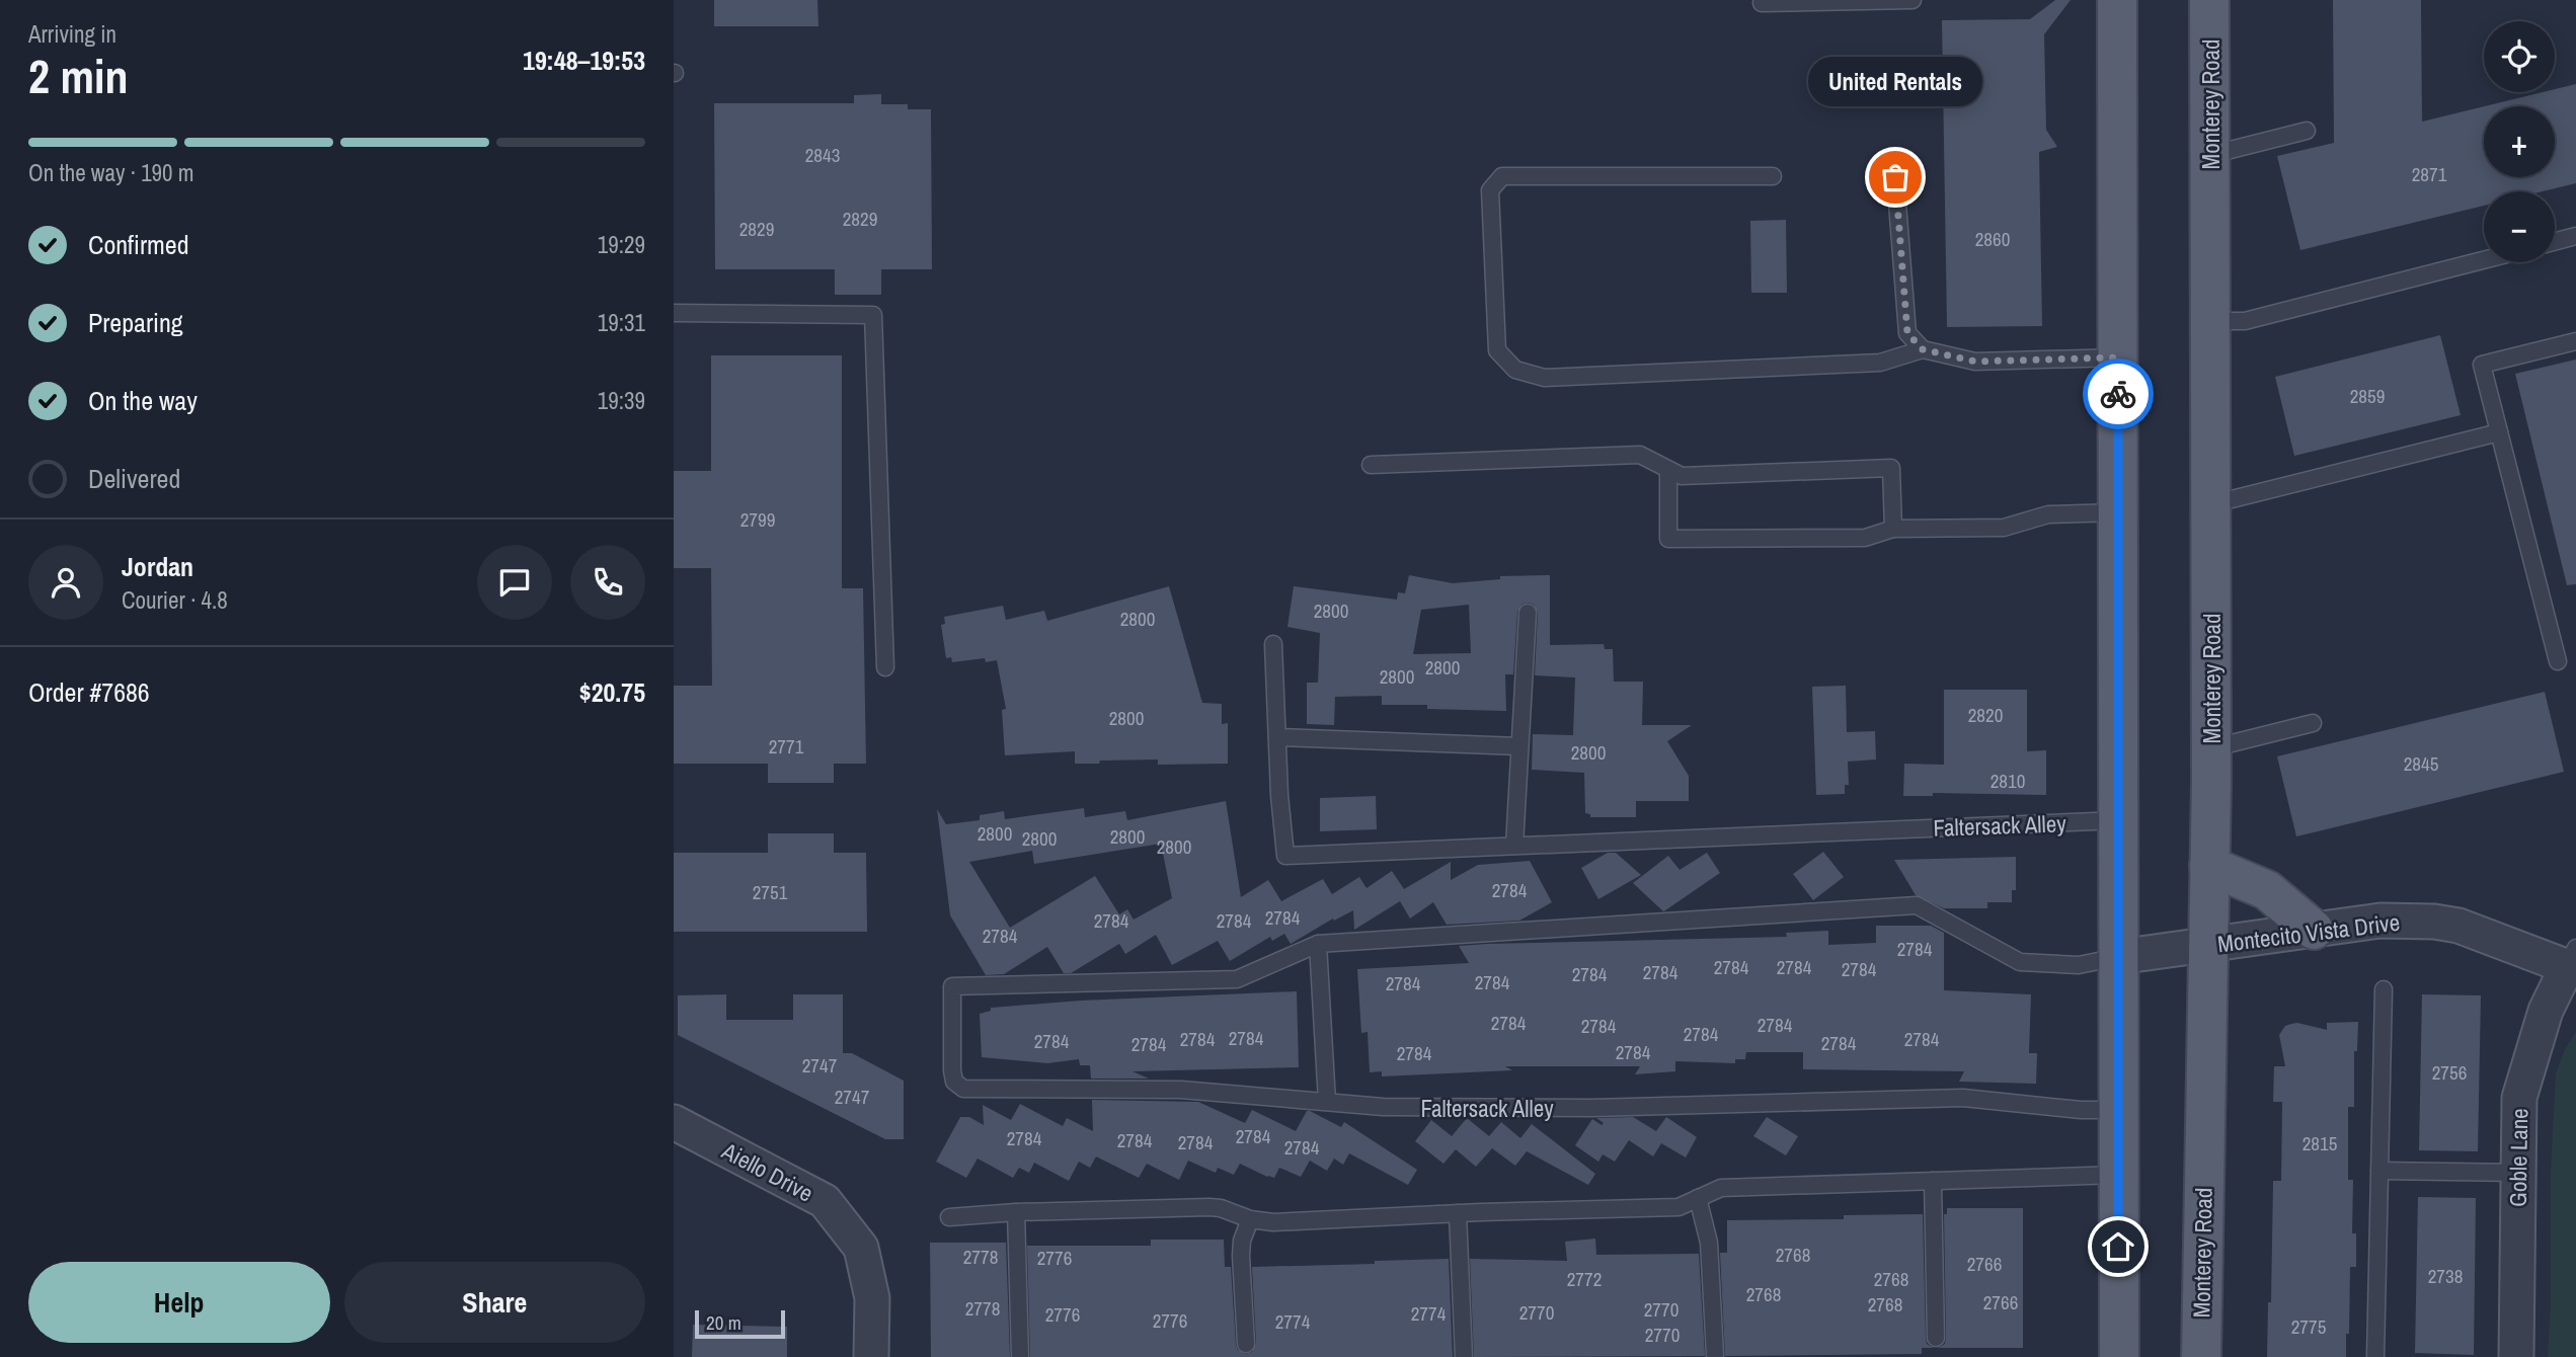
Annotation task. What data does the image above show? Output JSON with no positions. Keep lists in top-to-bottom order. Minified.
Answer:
{"streets":{"main road":["Monterey Road"],"street":["Montecito Vista Drive","Goble Lane","Aiello Drive"],"lane":["Faltersack Alley"]},"crossings":[["Monterey Road","Montecito Vista Drive"],["Montecito Vista Drive","Goble Lane"]],"places":["United Rentals"],"house_numbers":["2843","2871","2829","2829","2860","2859","2799","2800","2800","2800","2800","2820","2800","2771","2800","2845","2810","2800","2800","2800","2800","2784","2751","2784","2784","2784","2784","2784","2784","2784","2784","2784","2784","2784","2784","2784","2784","2784","2784","2784","2784","2784","2784","2784","2784","2784","2784","2747","2756","2747","2784","2784","2784","2784","2815","2784","2768","2778","2776","2766","2738","2772","2768","2768","2766","2768","2778","2770","2770","2774","2776","2776","2774","2775","2770"],"scale_bar":"20 m","page":{"heading":["2 min","Arriving in","19:48–19:53"],"panel":["Jordan","Courier · 4.8","Order #7686","$20.75"],"map_buttons":["+","−"],"bubble":"United Rentals","bar":"On the way · 190 m","list":[["Confirmed","19:29"],["Preparing","19:31"],["On the way","19:39"],"Delivered"],"buttons":["Help","Share"],"scale":"20 m"}}
